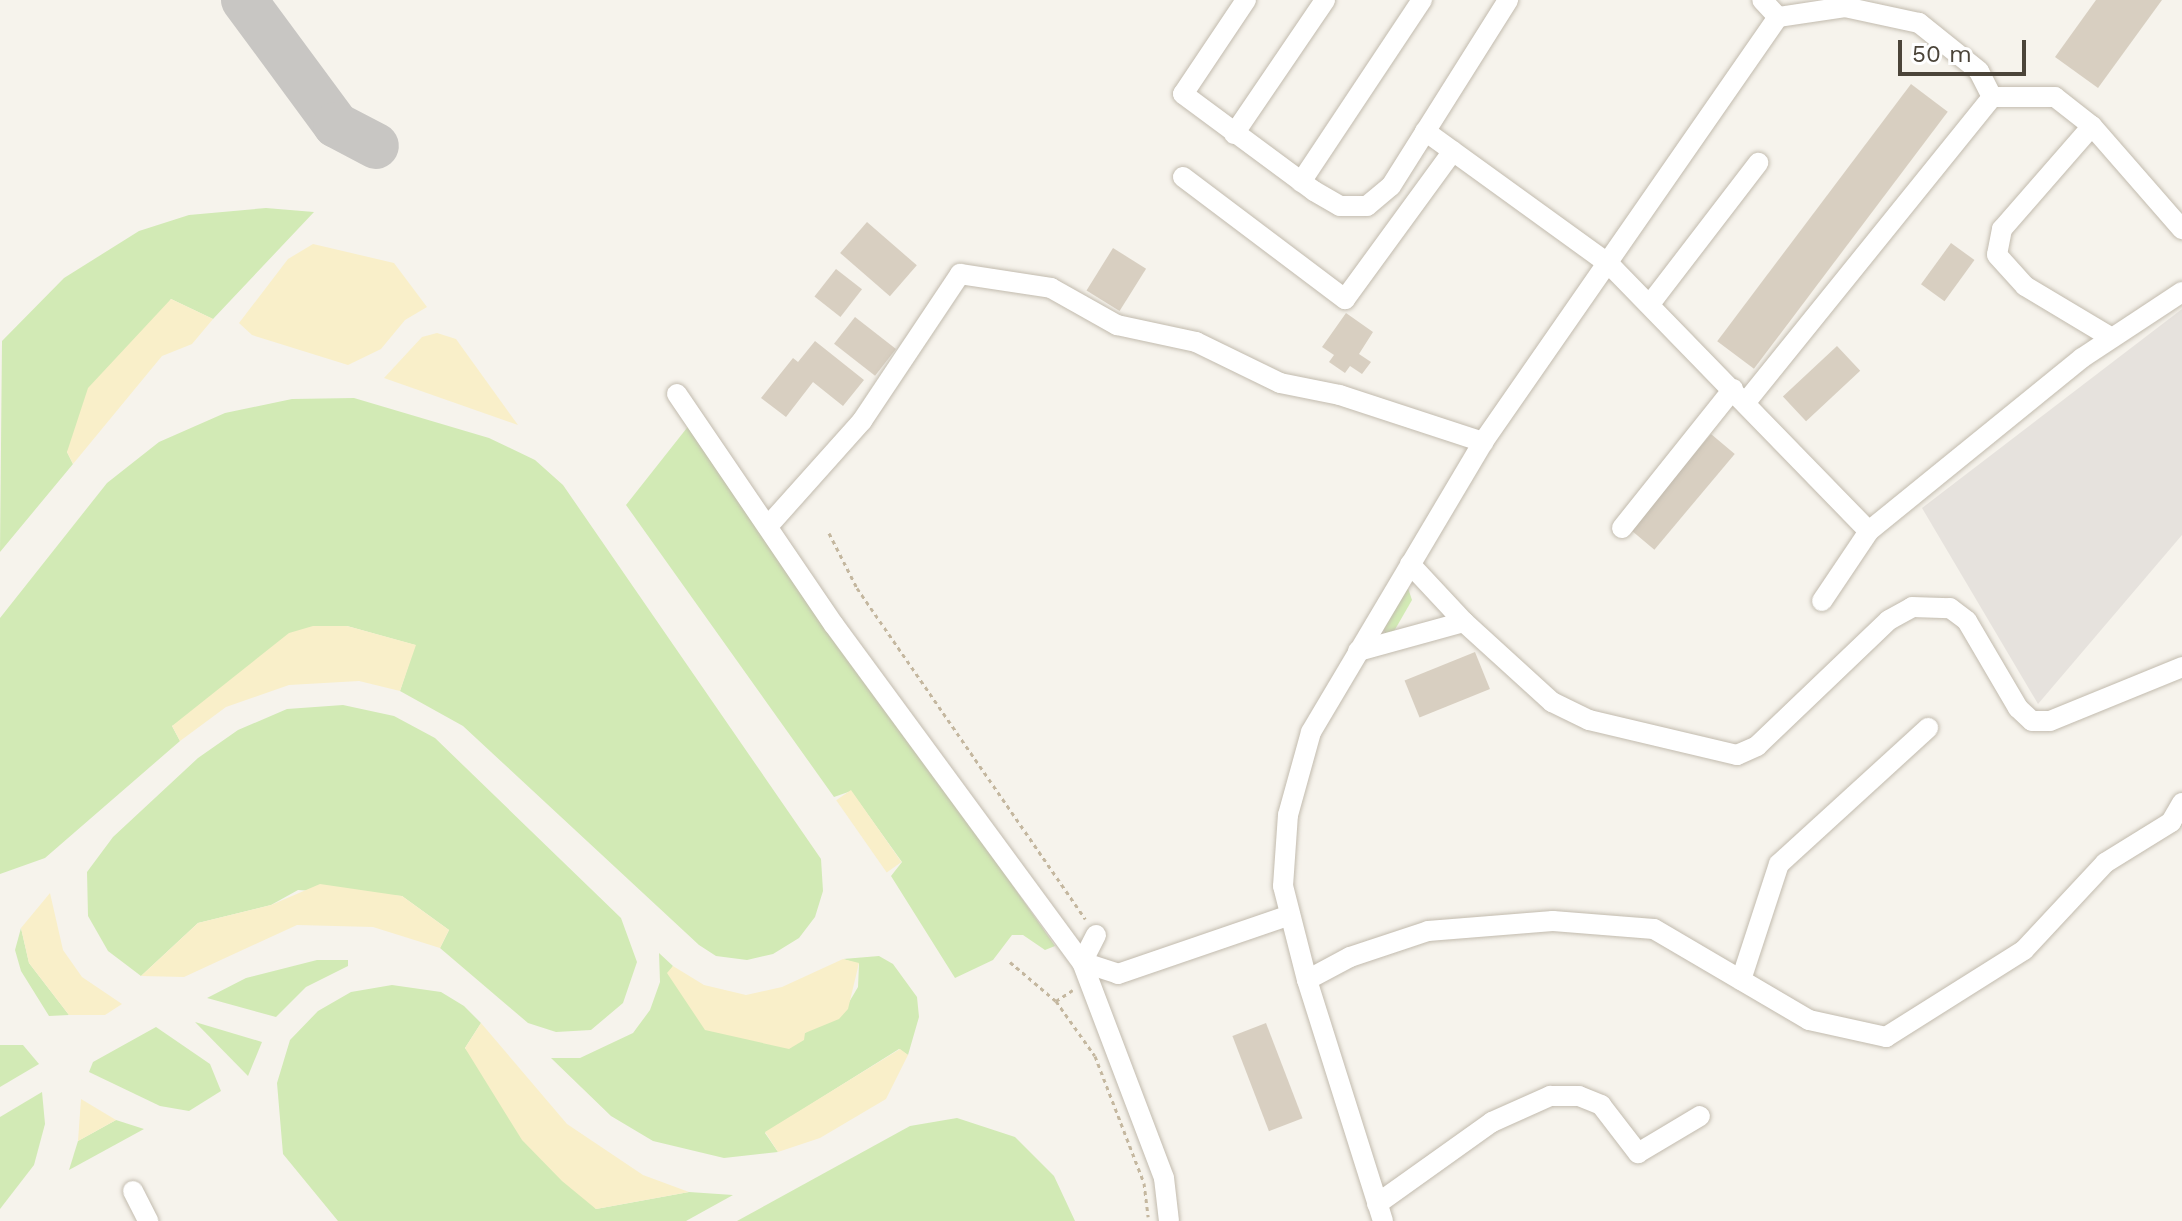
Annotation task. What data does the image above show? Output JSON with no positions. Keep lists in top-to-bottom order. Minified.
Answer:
{"scale_bar":"50 m"}
